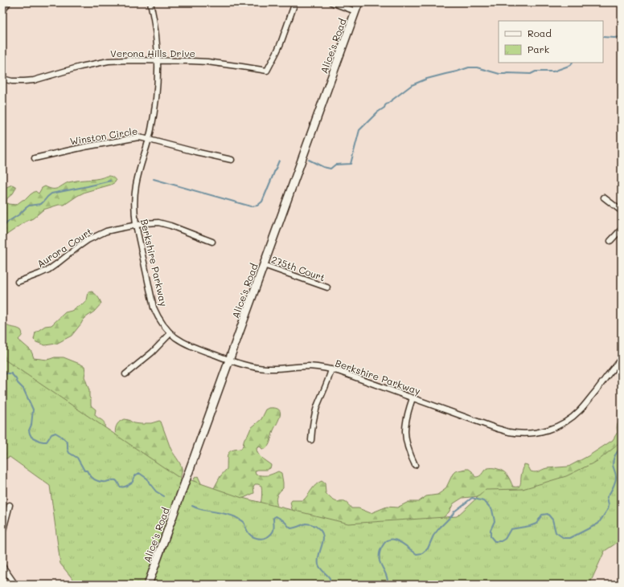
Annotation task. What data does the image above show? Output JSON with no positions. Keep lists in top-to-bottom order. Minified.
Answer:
{"streets":{"main road":["Alice's Road"],"street":["Verona Hills Drive","Winston Circle","Aurora Court","Berkshire Parkway","275th Court"]},"crossings":[["Alice's Road","Berkshire Parkway"],["Alice's Road","275th Court"],["Verona Hills Drive","Berkshire Parkway"],["Winston Circle","Berkshire Parkway"],["Aurora Court","Berkshire Parkway"]],"legend":["Road","Park"]}
